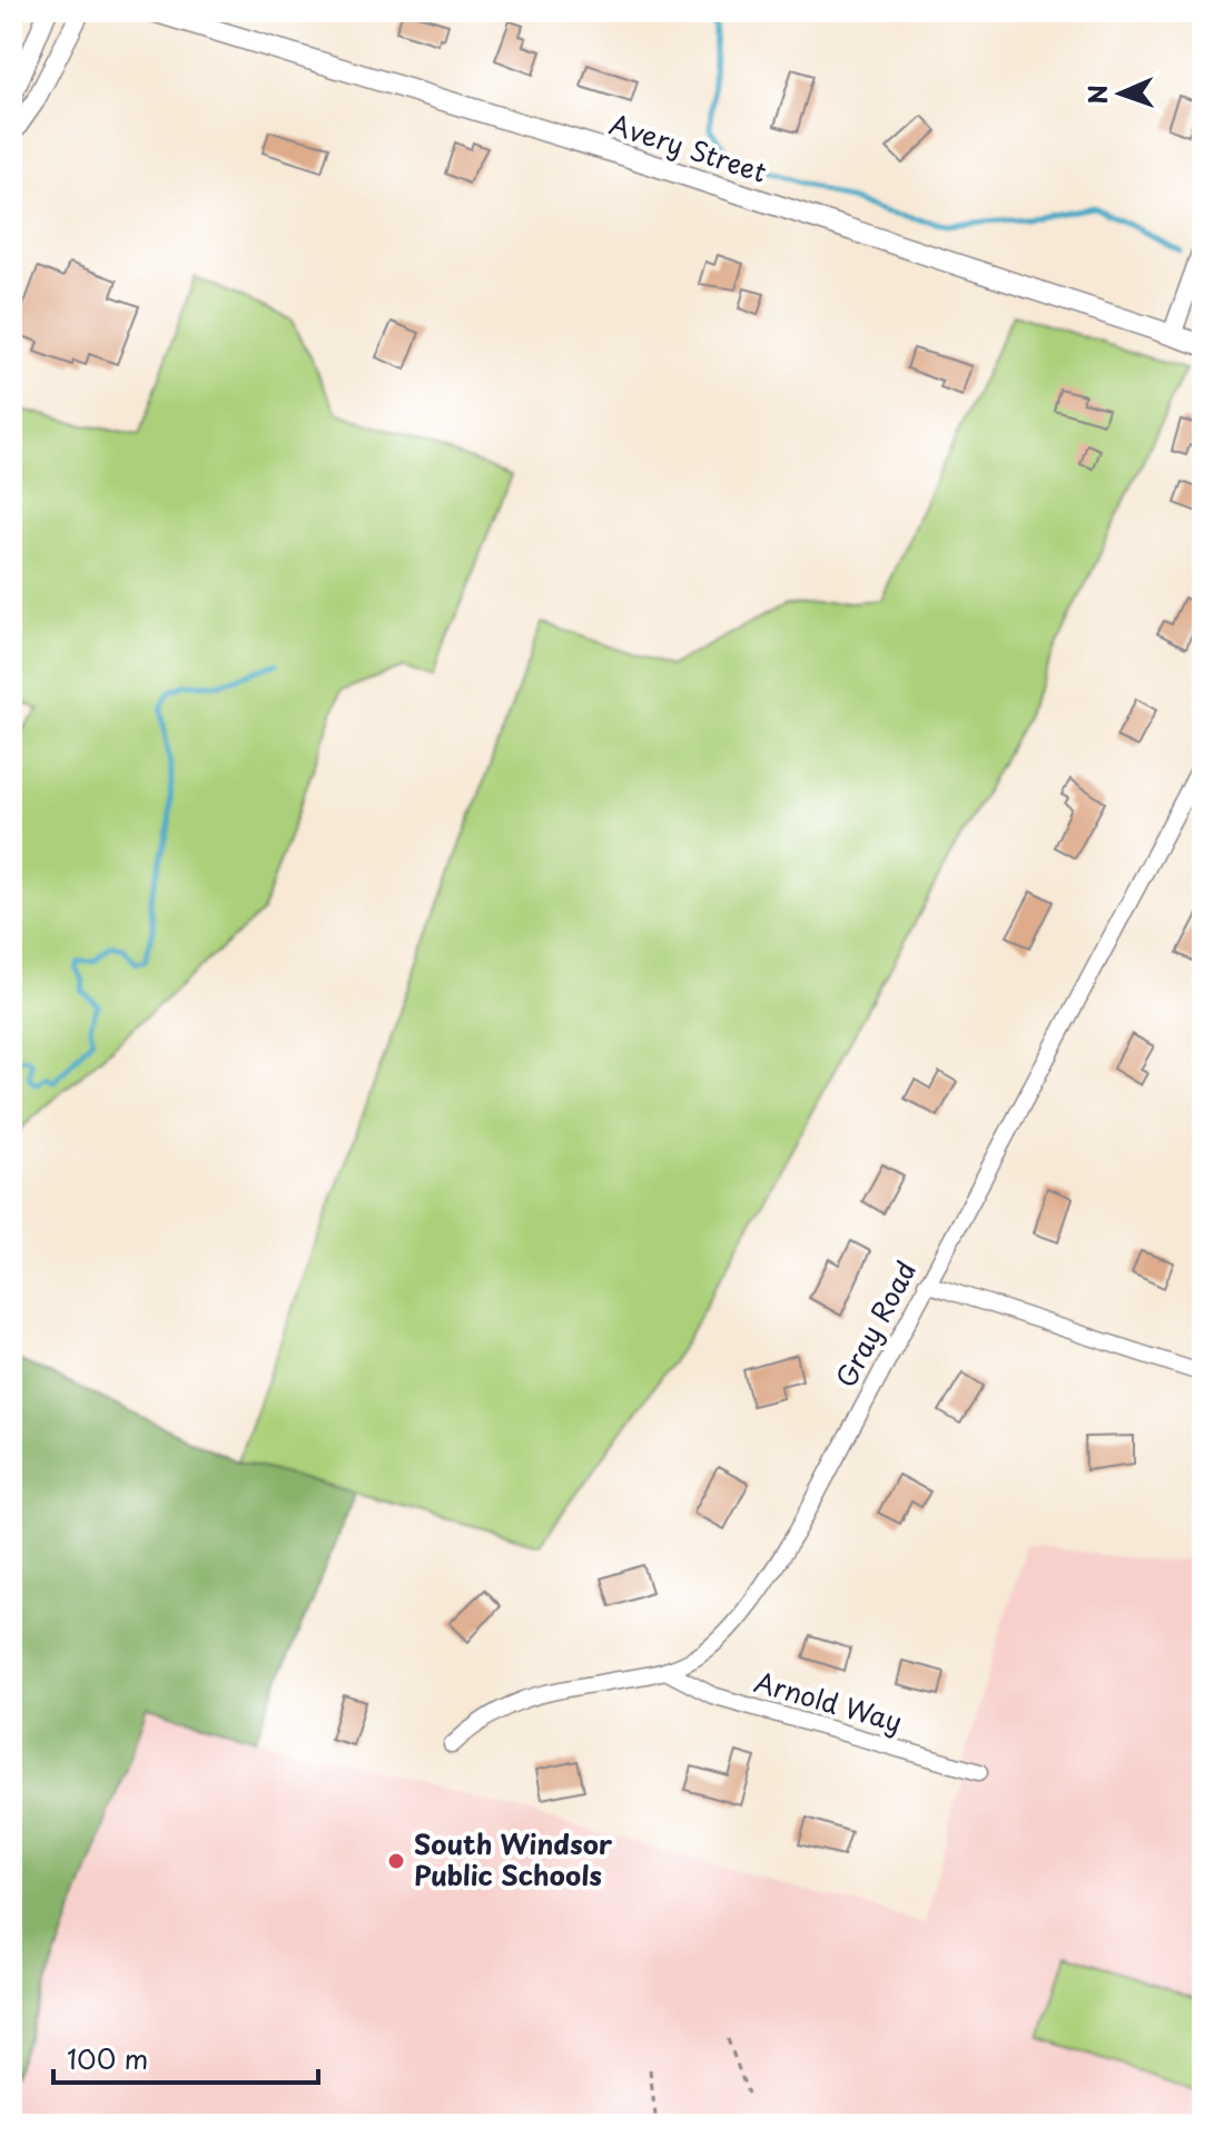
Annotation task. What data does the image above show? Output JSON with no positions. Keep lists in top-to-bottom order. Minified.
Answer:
{"streets":{"main road":["Avery Street"],"street":["Gray Road","Arnold Way"]},"crossings":[["Gray Road","Arnold Way"]],"places":["South Windsor Public Schools"],"scale_bar":"100 m","north":"left"}
